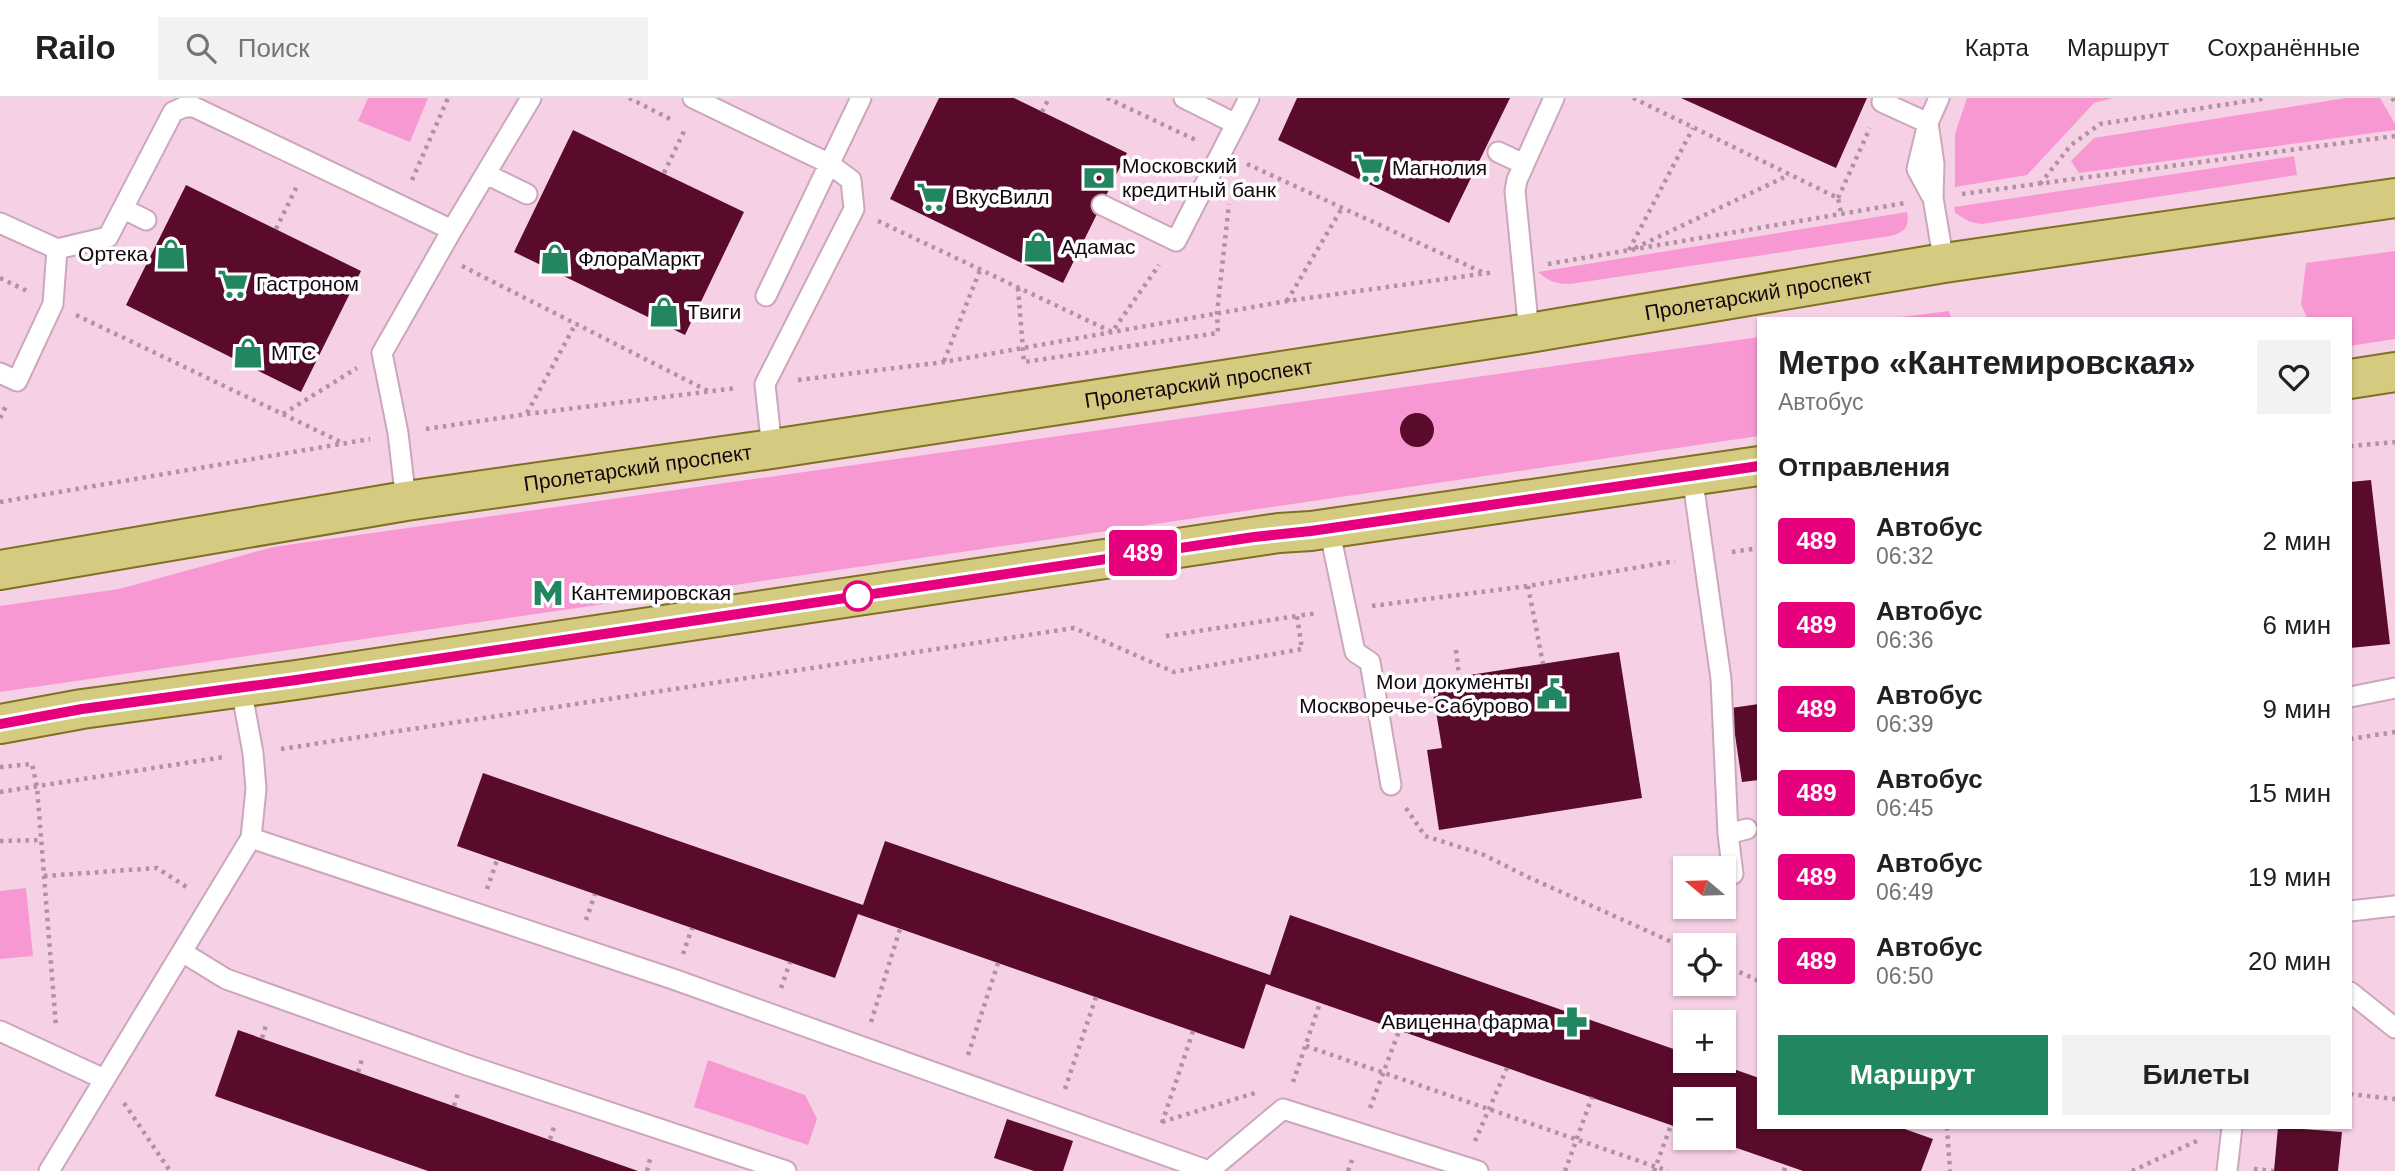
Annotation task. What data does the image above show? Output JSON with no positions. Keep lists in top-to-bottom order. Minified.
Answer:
{"streets":{"main road":["Пролетарский проспект"]},"places":{"supermarket":["Магнолия","ВкусВилл","Гастроном"],"bank":["Московский кредитный банк"],"shop":["Адамас","Ортека","ФлораМаркт","Твиги","МТС"],"metro station":["Кантемировская"],"public building":["Мои документы Москворечье-Сабурово"],"pharmacy":["Авиценна фарма"]},"lines":["bus line 489"],"north":"left","page":{"header":"Railo","search":"Поиск","nav":["Карта","Маршрут","Сохранённые"],"on_map":"489","heading":[["Метро «Кантемировская»","Автобус"],"Отправления"],"list":[{"mark":"489","name":"Автобус","note":"06:32","value":"2 мин"},{"mark":"489","name":"Автобус","note":"06:36","value":"6 мин"},{"mark":"489","name":"Автобус","note":"06:39","value":"9 мин"},{"mark":"489","name":"Автобус","note":"06:45","value":"15 мин"},{"mark":"489","name":"Автобус","note":"06:49","value":"19 мин"},{"mark":"489","name":"Автобус","note":"06:50","value":"20 мин"}],"map_buttons":["+","−"],"buttons":["Маршрут","Билеты"]}}
